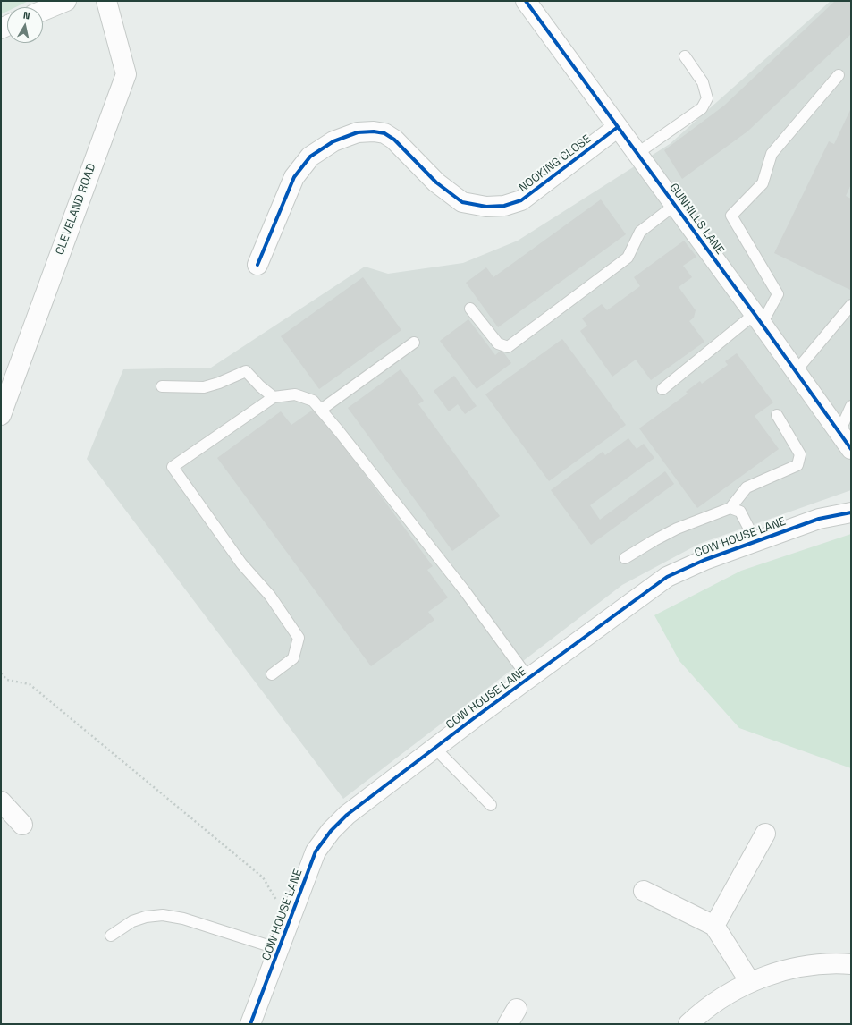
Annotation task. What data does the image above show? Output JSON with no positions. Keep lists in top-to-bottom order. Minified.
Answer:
{"streets":{"street":["NOOKING CLOSE","CLEVELAND ROAD","GUNHILLS LANE","COW HOUSE LANE"]},"crossings":[["NOOKING CLOSE","GUNHILLS LANE"]],"north":"top"}
